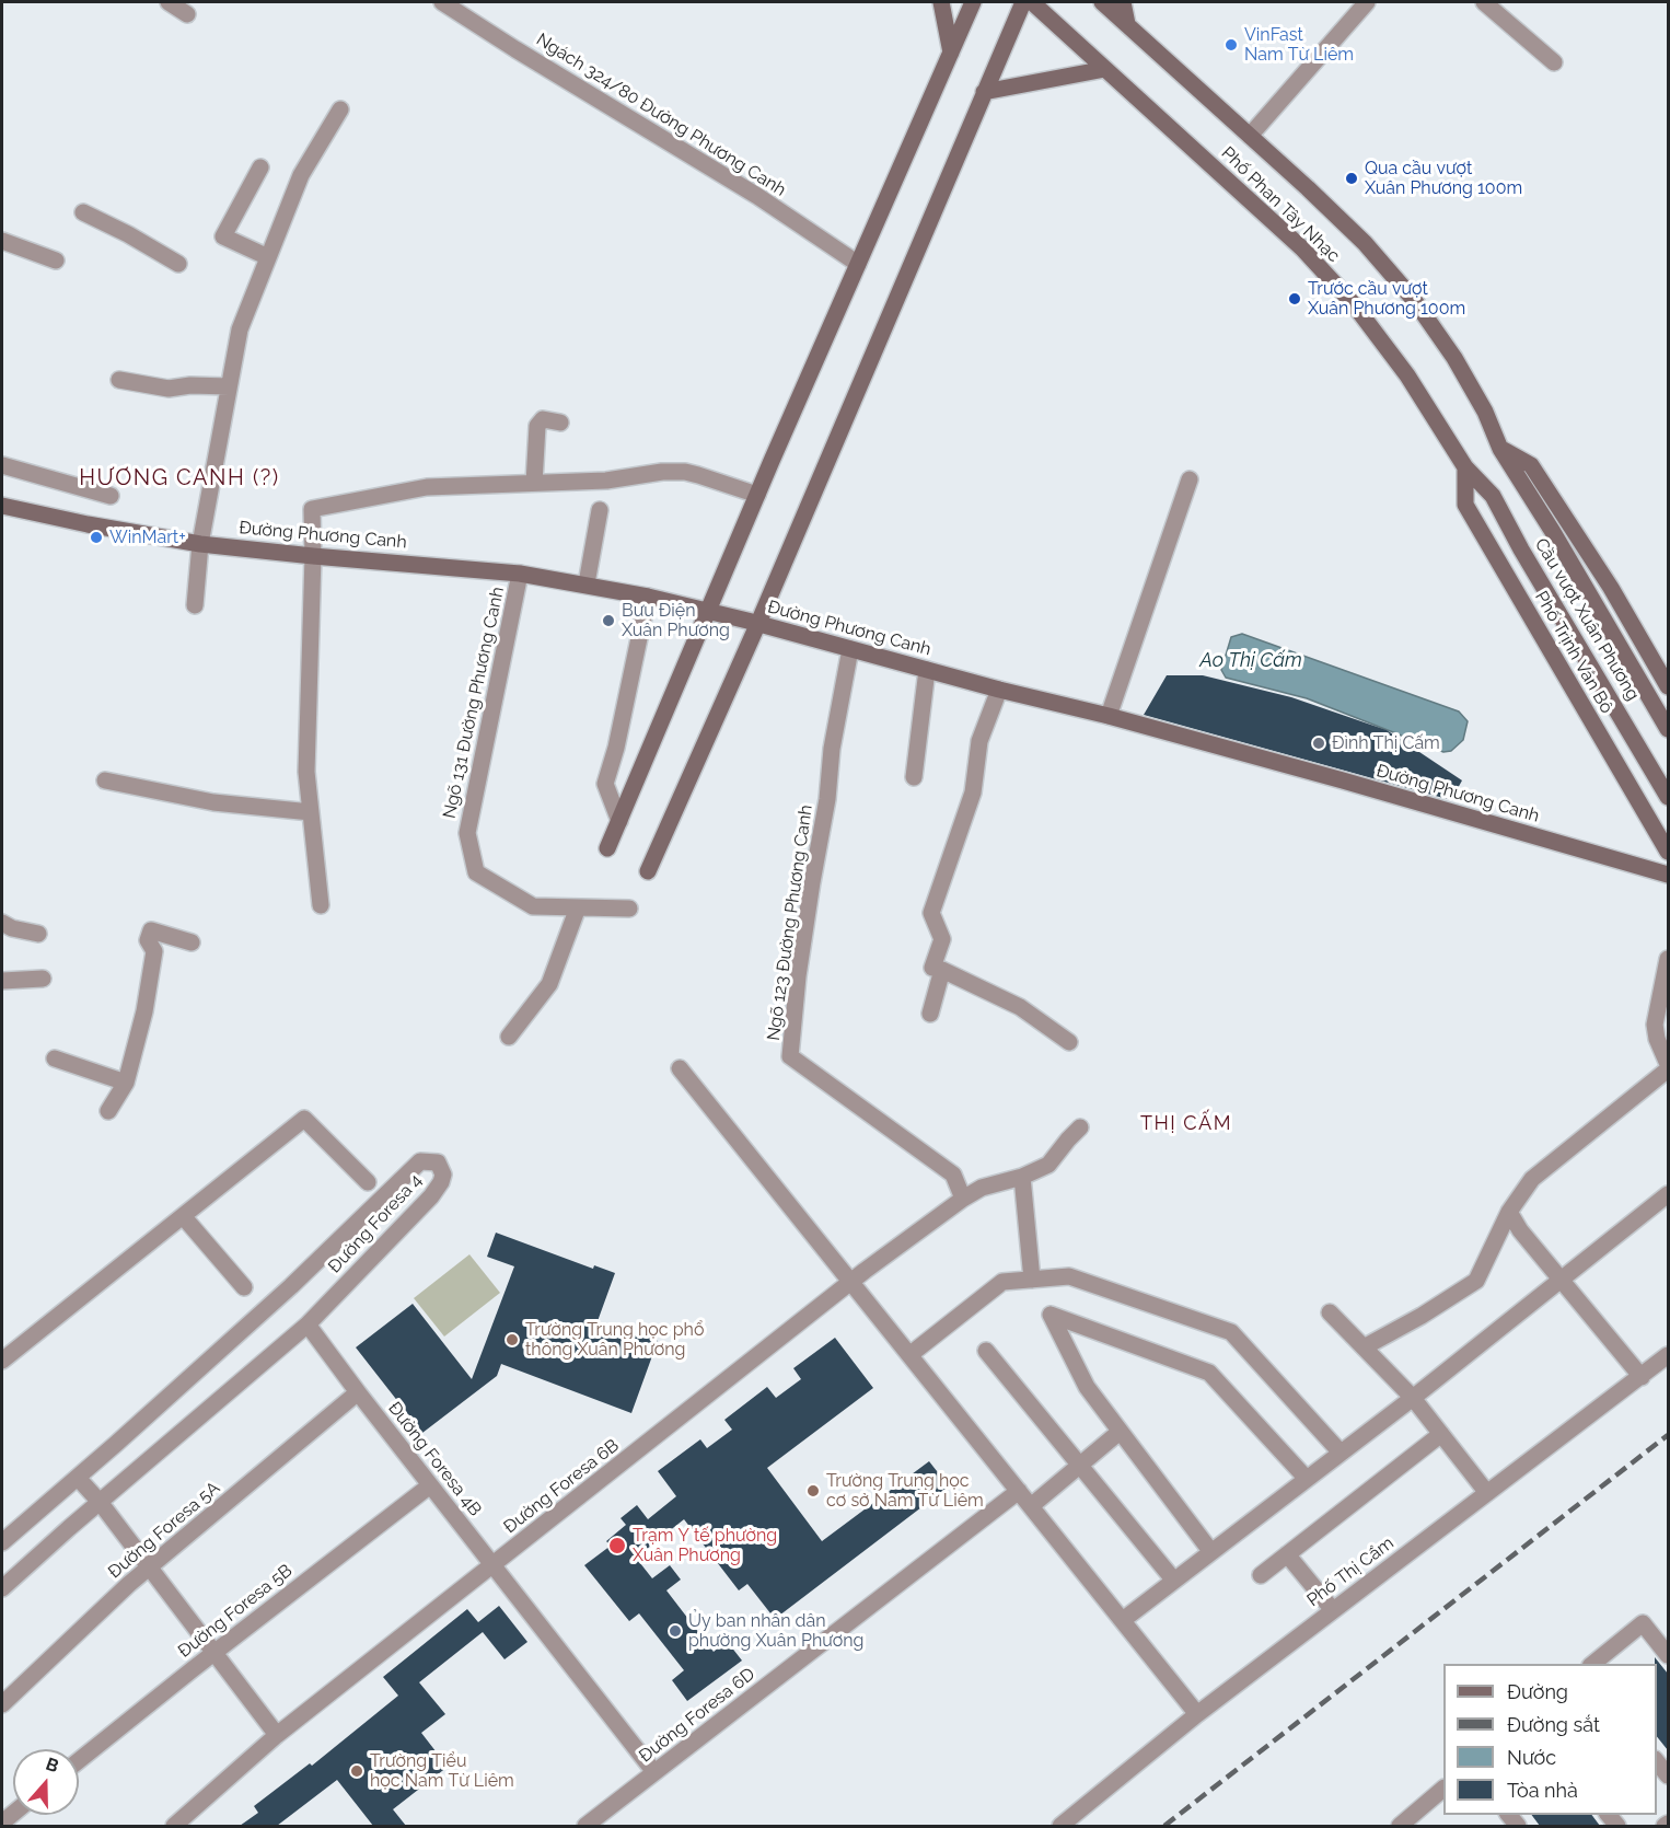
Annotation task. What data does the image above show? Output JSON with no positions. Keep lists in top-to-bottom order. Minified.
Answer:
{"streets":{"street":["Ngách 324/80 Đường Phương Canh","Phố Phan Tây Nhạc","Đường Phương Canh","Cầu vượt Xuân Phương","Phố Trịnh Văn Bô","Ngõ 131 Đường Phương Canh","Ngõ 123 Đường Phương Canh","Đường Foresa 4","Đường Foresa 4B","Đường Foresa 6B","Đường Foresa 5A","Phố Thị Cẩm","Đường Foresa 5B","Đường Foresa 6D"]},"crossings":[["Phố Phan Tây Nhạc","Cầu vượt Xuân Phương"],["Phố Phan Tây Nhạc","Phố Trịnh Văn Bô"],["Đường Phương Canh","Ngõ 131 Đường Phương Canh"],["Đường Phương Canh","Ngõ 123 Đường Phương Canh"],["Cầu vượt Xuân Phương","Phố Trịnh Văn Bô"],["Ngõ 123 Đường Phương Canh","Đường Foresa 6B"],["Đường Foresa 4","Đường Foresa 4B"],["Đường Foresa 4B","Đường Foresa 6B"],["Đường Foresa 4B","Đường Foresa 5A"],["Đường Foresa 4B","Đường Foresa 5B"],["Đường Foresa 4B","Đường Foresa 6D"]],"districts":["HƯƠNG CANH (?)","THỊ CẤM"],"water":["Ao Thị Cấm"],"places":["VinFast Nam Từ Liêm","Qua cầu vượt Xuân Phương 100m","Trước cầu vượt Xuân Phương 100m","WinMart+","Bưu Điện Xuân Phương","Đình Thị Cấm","Trường Trung học phổ thông Xuân Phương","Trường Trung học cơ sở Nam Từ Liêm","Trạm Y tế phường Xuân Phương","Ủy ban nhân dân phường Xuân Phương","Trường Tiểu học Nam Từ Liêm"],"legend":["Đường","Đường sắt","Nước","Tòa nhà"],"north":"top"}
